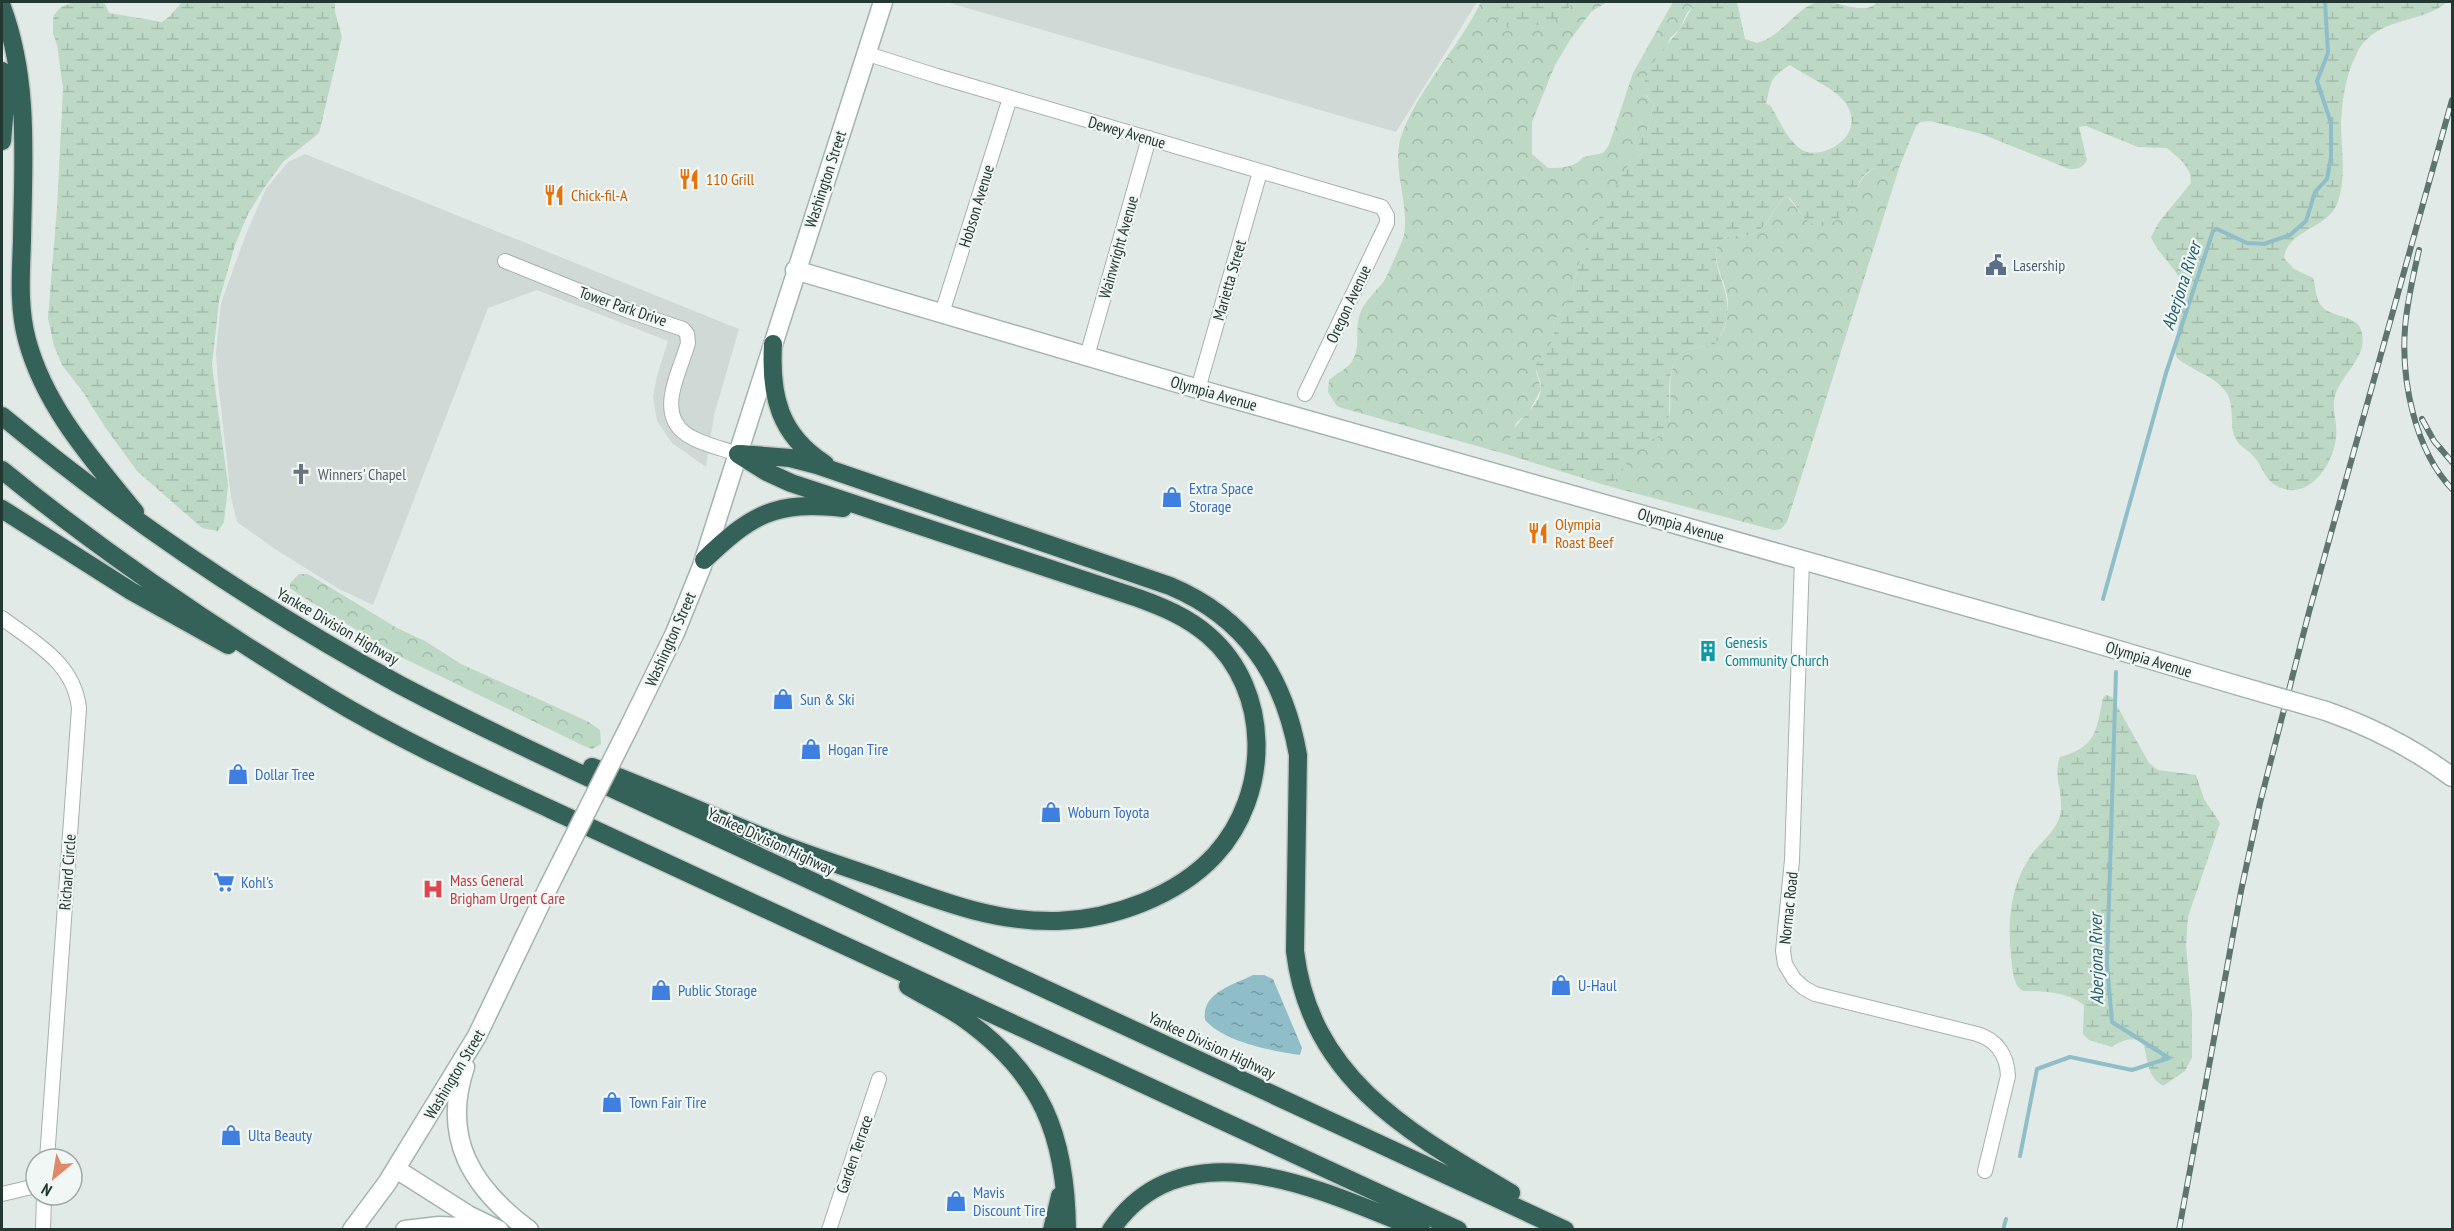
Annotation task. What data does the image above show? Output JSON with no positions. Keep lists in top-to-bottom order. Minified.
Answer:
{"streets":{"highway":["Yankee Division Highway"],"main road":["Washington Street","Olympia Avenue"],"street":["Dewey Avenue","Hobson Avenue","Wainwright Avenue","Marietta Street","Oregon Avenue","Tower Park Drive","Richard Circle","Normac Road","Garden Terrace"]},"crossings":[["Dewey Avenue","Washington Street"],["Dewey Avenue","Hobson Avenue"],["Dewey Avenue","Wainwright Avenue"],["Dewey Avenue","Marietta Street"],["Dewey Avenue","Oregon Avenue"],["Washington Street","Tower Park Drive"],["Washington Street","Olympia Avenue"],["Hobson Avenue","Olympia Avenue"],["Wainwright Avenue","Olympia Avenue"],["Marietta Street","Olympia Avenue"],["Olympia Avenue","Normac Road"]],"water":["Aberjona River"],"places":{"restaurant":["110 Grill","Chick-fil-A","Olympia Roast Beef"],"public building":["Lasership"],"church":["Winners' Chapel"],"shop":["Extra Space Storage","Sun & Ski","Hogan Tire","Dollar Tree","Woburn Toyota","U-Haul","Public Storage","Town Fair Tire","Ulta Beauty","Mavis Discount Tire"],"building":["Genesis Community Church"],"supermarket":["Kohl's"],"hospital":["Mass General Brigham Urgent Care"]},"north":"bottom left"}
